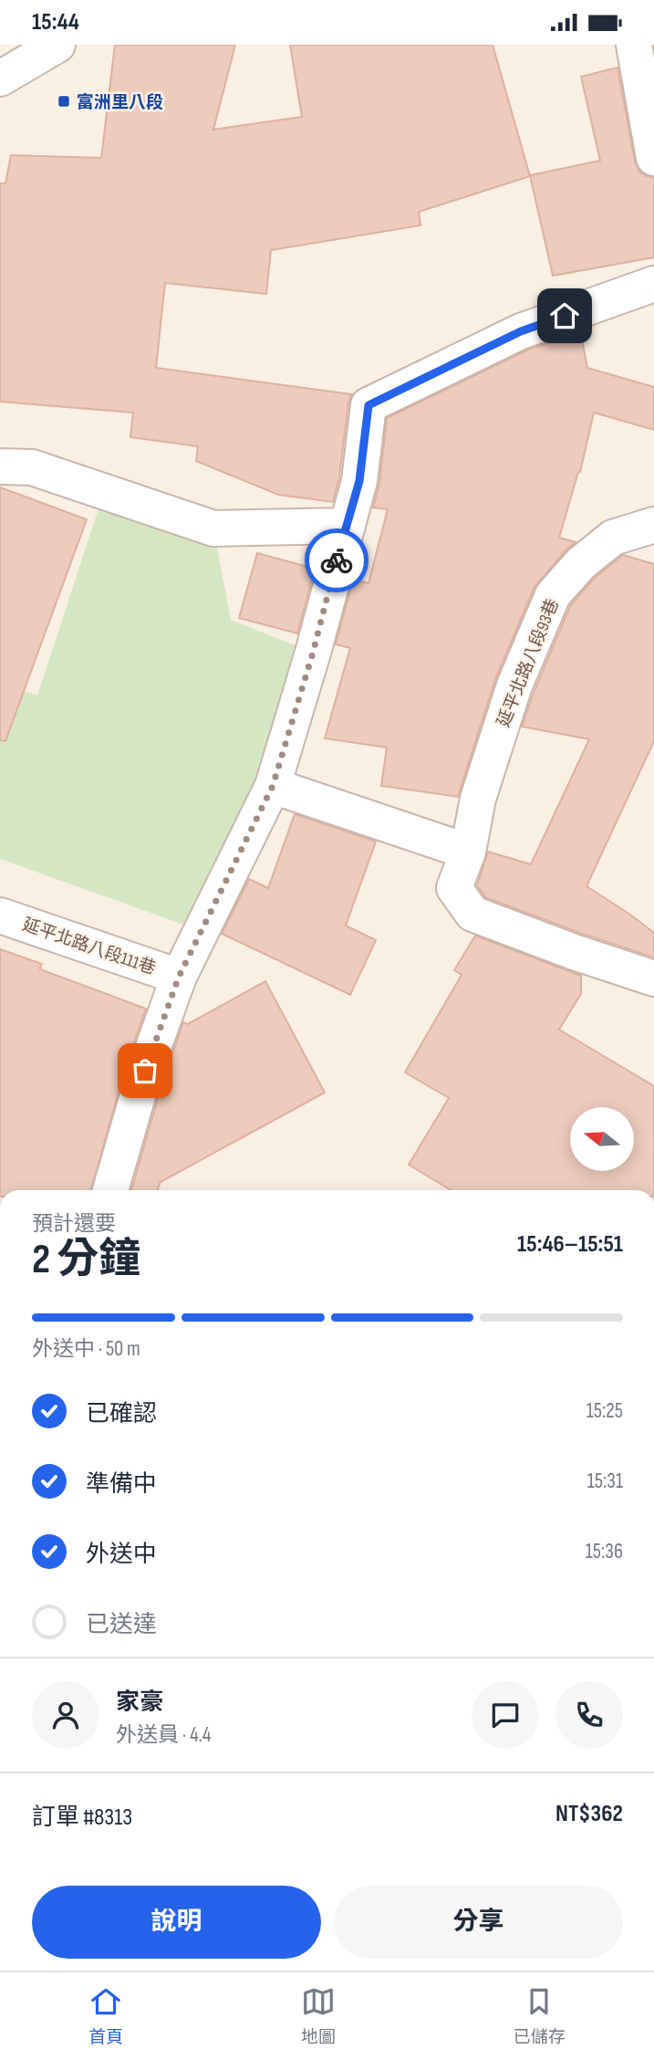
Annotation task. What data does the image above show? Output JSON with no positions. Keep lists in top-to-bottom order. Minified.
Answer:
{"streets":{"street":["延平北路八段93巷","延平北路八段111巷"]},"places":{"transit":["富洲里八段"]},"north":"left","page":{"status":"15:44","heading":["2 分鐘","預計還要","15:46–15:51"],"panel":["家豪","外送員 · 4.4","訂單 #8313","NT$362"],"bar":"外送中 · 50 m","list":[["已確認","15:25"],["準備中","15:31"],["外送中","15:36"],"已送達"],"buttons":["說明","分享"],"tabs":["首頁","地圖","已儲存"]}}
